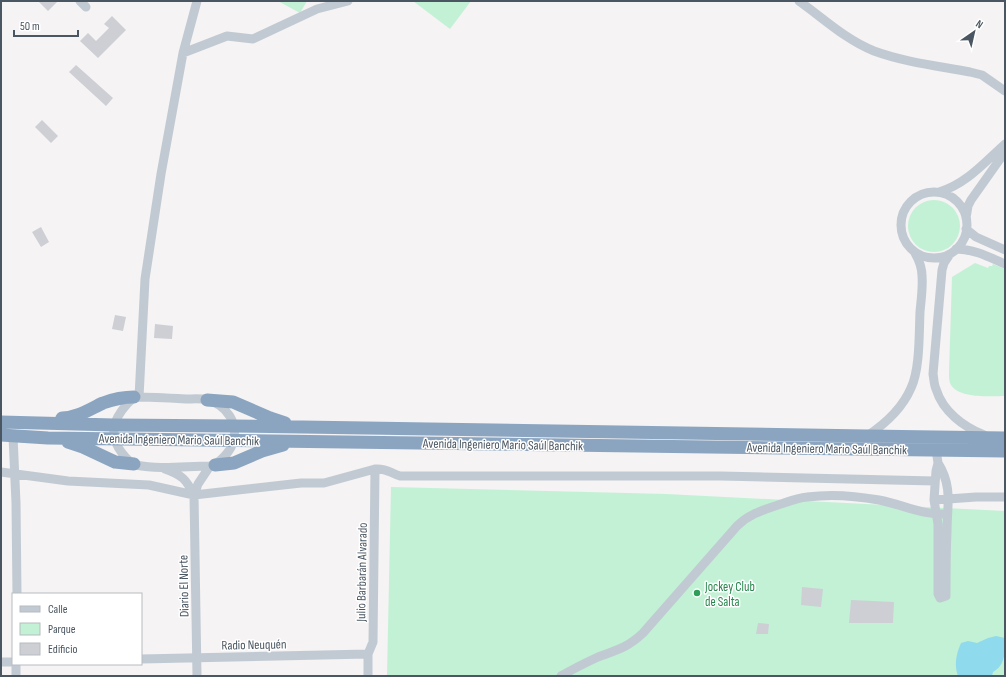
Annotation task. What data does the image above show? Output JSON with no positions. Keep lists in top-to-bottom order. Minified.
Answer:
{"streets":{"highway":["Avenida Ingeniero Mario Saúl Banchik"],"street":["Julio Barbarán Alvarado","Diario El Norte","Radio Neuquén"]},"crossings":[["Julio Barbarán Alvarado","Radio Neuquén"],["Diario El Norte","Radio Neuquén"]],"places":["Jockey Club de Salta"],"legend":["Calle","Parque","Edificio"],"scale_bar":"50 m","north":"top right"}
